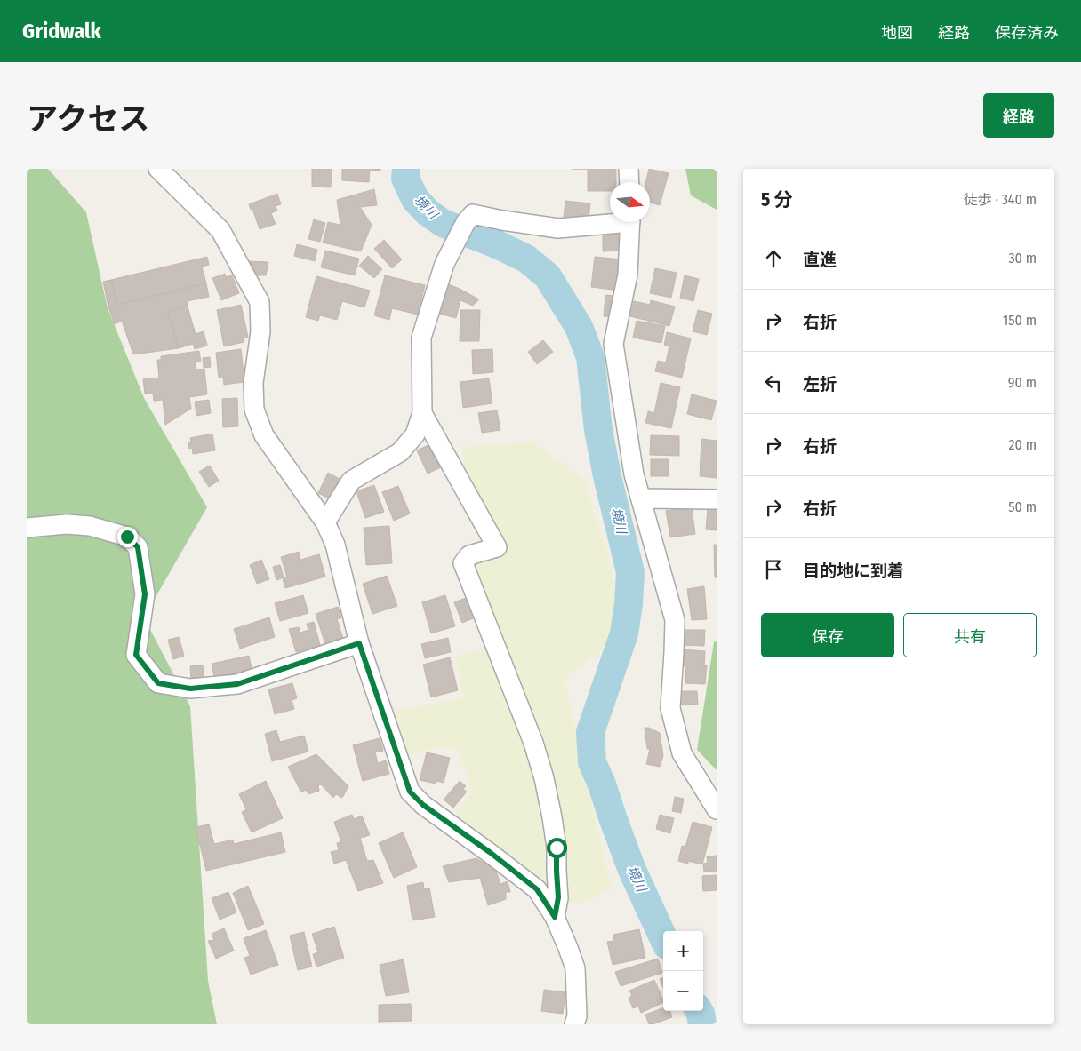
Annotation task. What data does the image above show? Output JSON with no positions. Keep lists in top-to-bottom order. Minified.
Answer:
{"water":["境川"],"north":"right","page":{"header":"Gridwalk","nav":["地図","経路","保存済み"],"title":"アクセス","buttons":["経路",["保存","共有"]],"heading":["5 分","徒歩 · 340 m"],"list":[["直進","30 m"],["右折","150 m"],["左折","90 m"],["右折","20 m"],["右折","50 m"],"目的地に到着"],"map_buttons":["+","−"]}}
